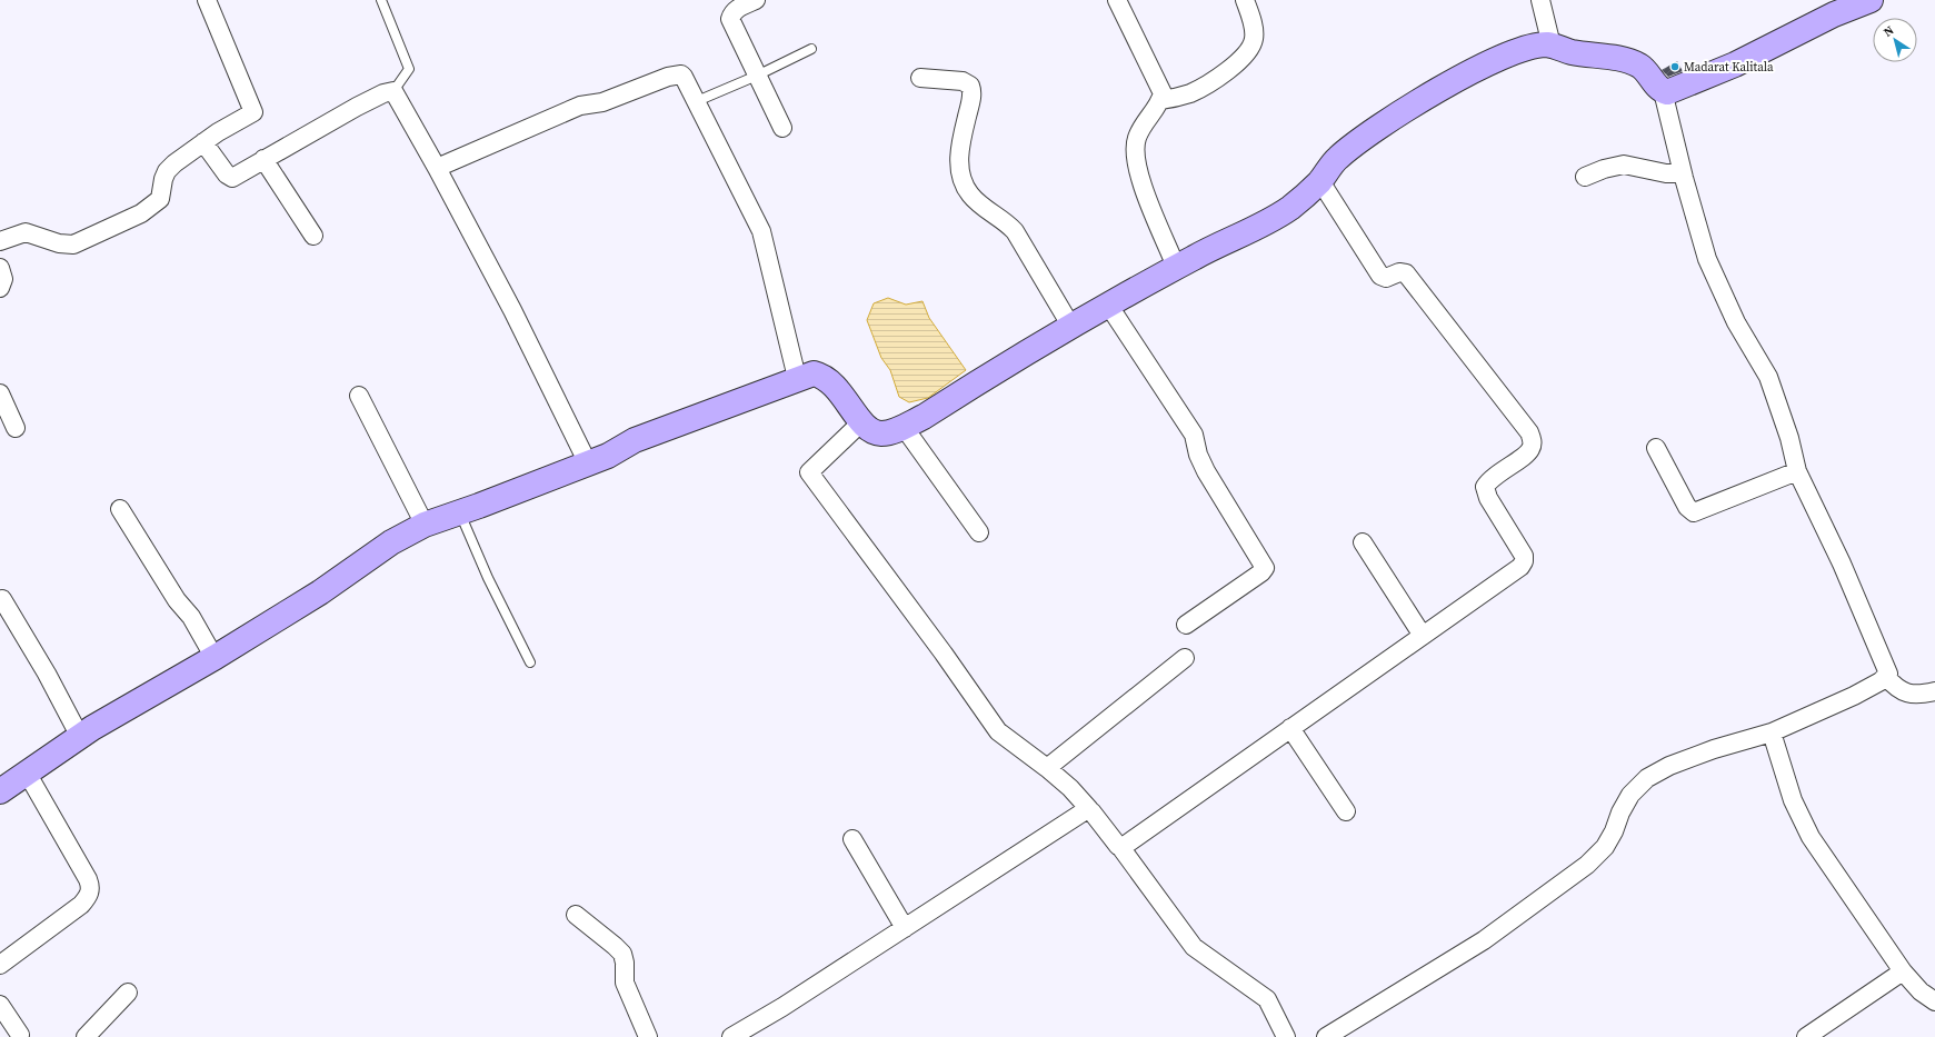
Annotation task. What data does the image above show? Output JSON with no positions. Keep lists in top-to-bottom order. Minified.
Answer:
{"places":["Madarat Kalitala"],"north":"top left"}
